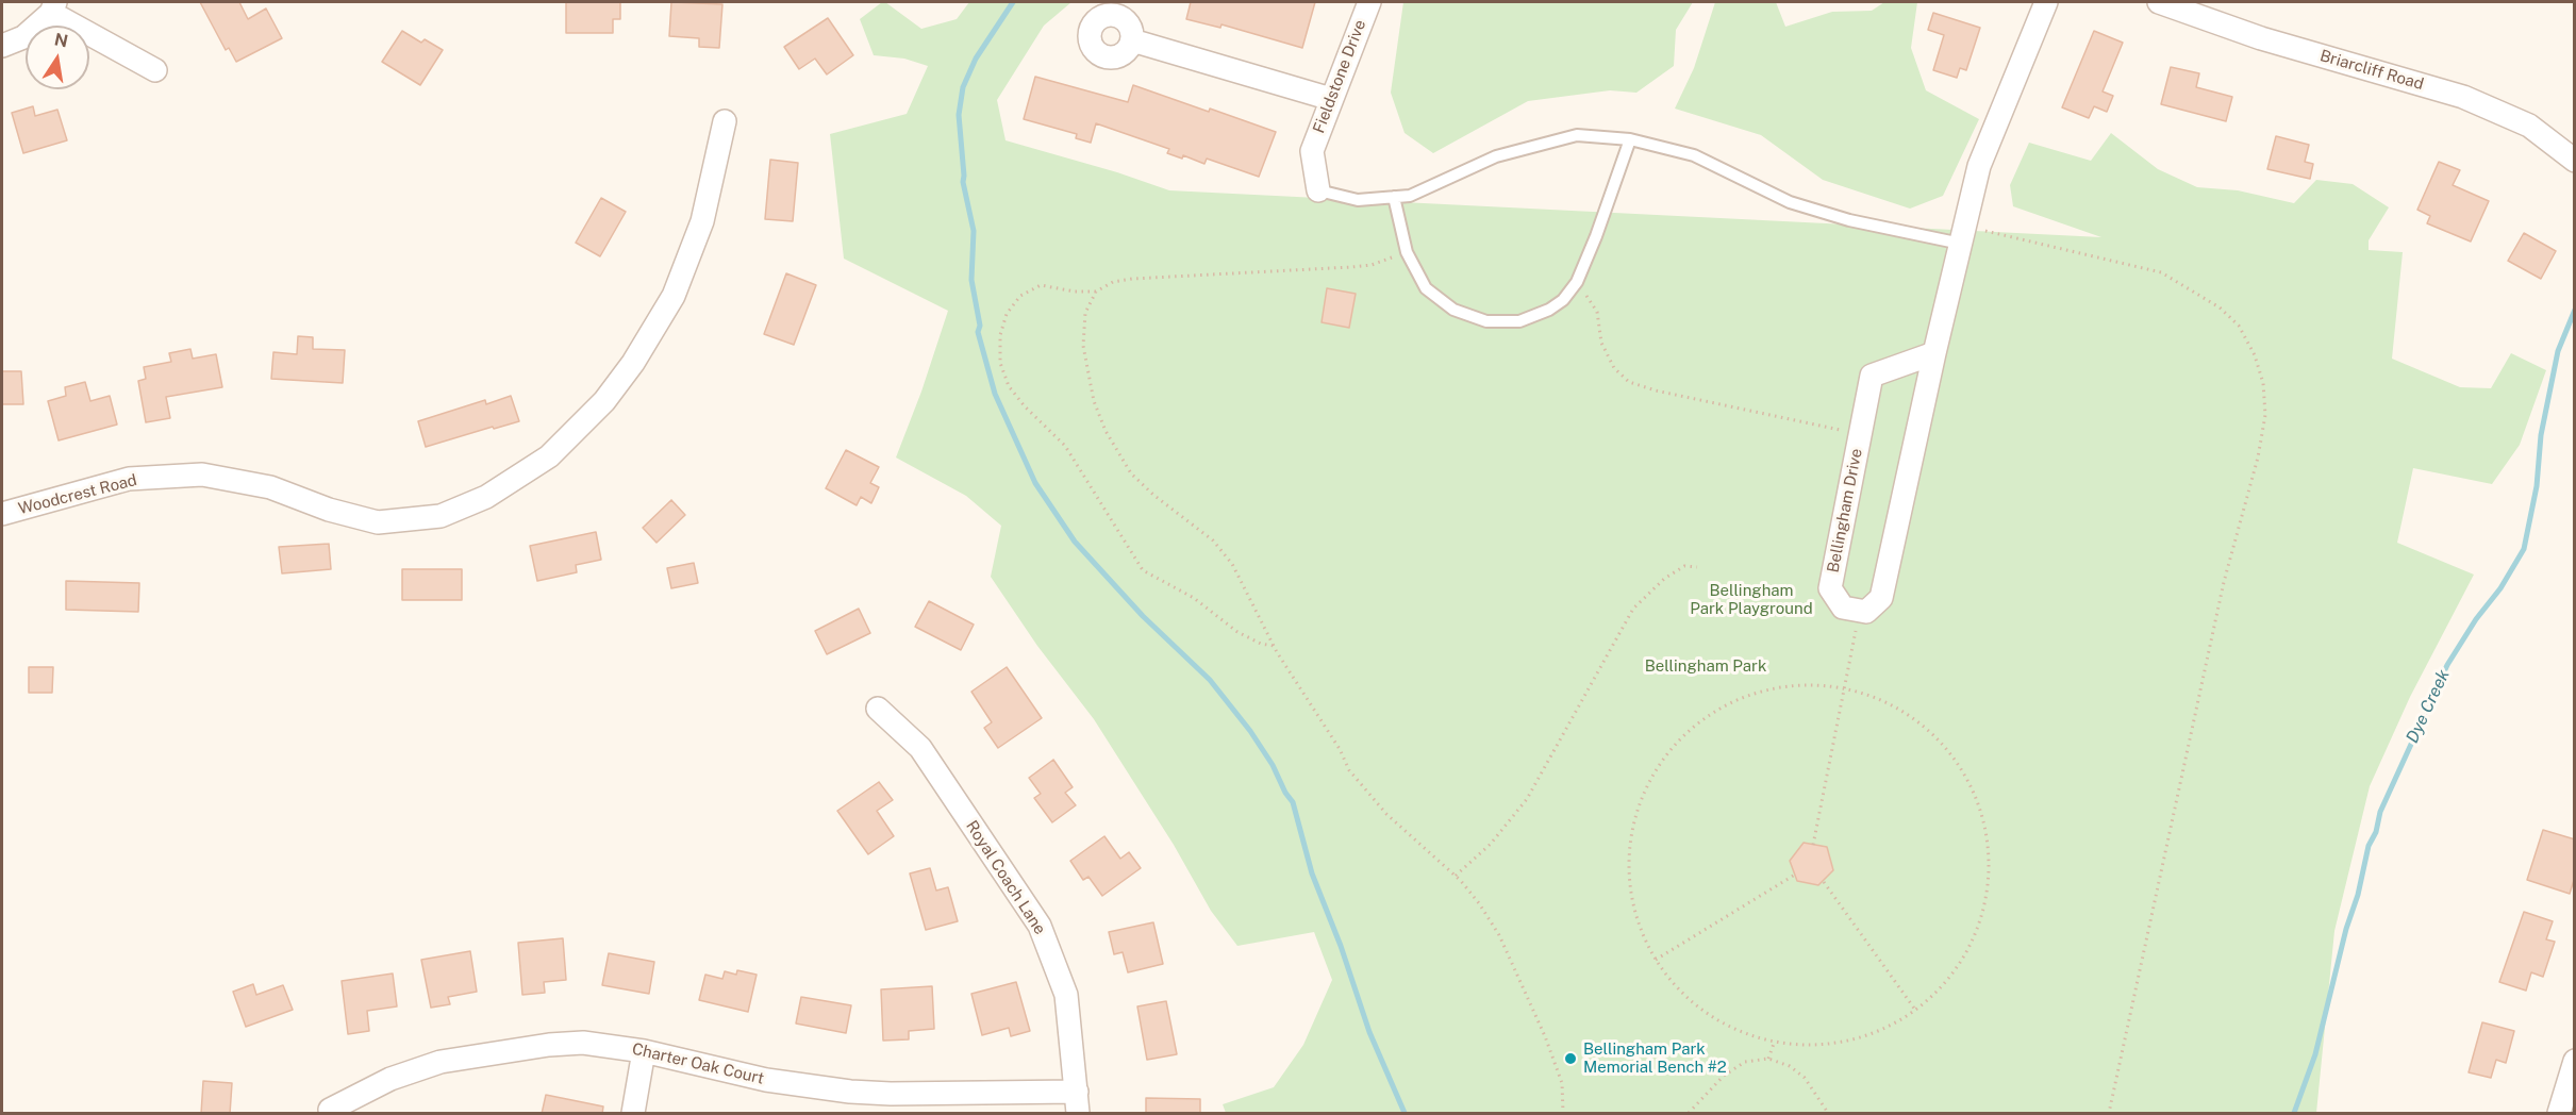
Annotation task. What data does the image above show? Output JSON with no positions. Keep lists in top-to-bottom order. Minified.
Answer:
{"streets":{"street":["Briarcliff Road","Fieldstone Drive","Woodcrest Road","Bellingham Drive","Royal Coach Lane","Charter Oak Court"]},"crossings":[["Royal Coach Lane","Charter Oak Court"]],"water":["Dye Creek"],"parks":["Bellingham Park Playground","Bellingham Park"],"places":["Bellingham Park Memorial Bench #2"],"north":"top"}
